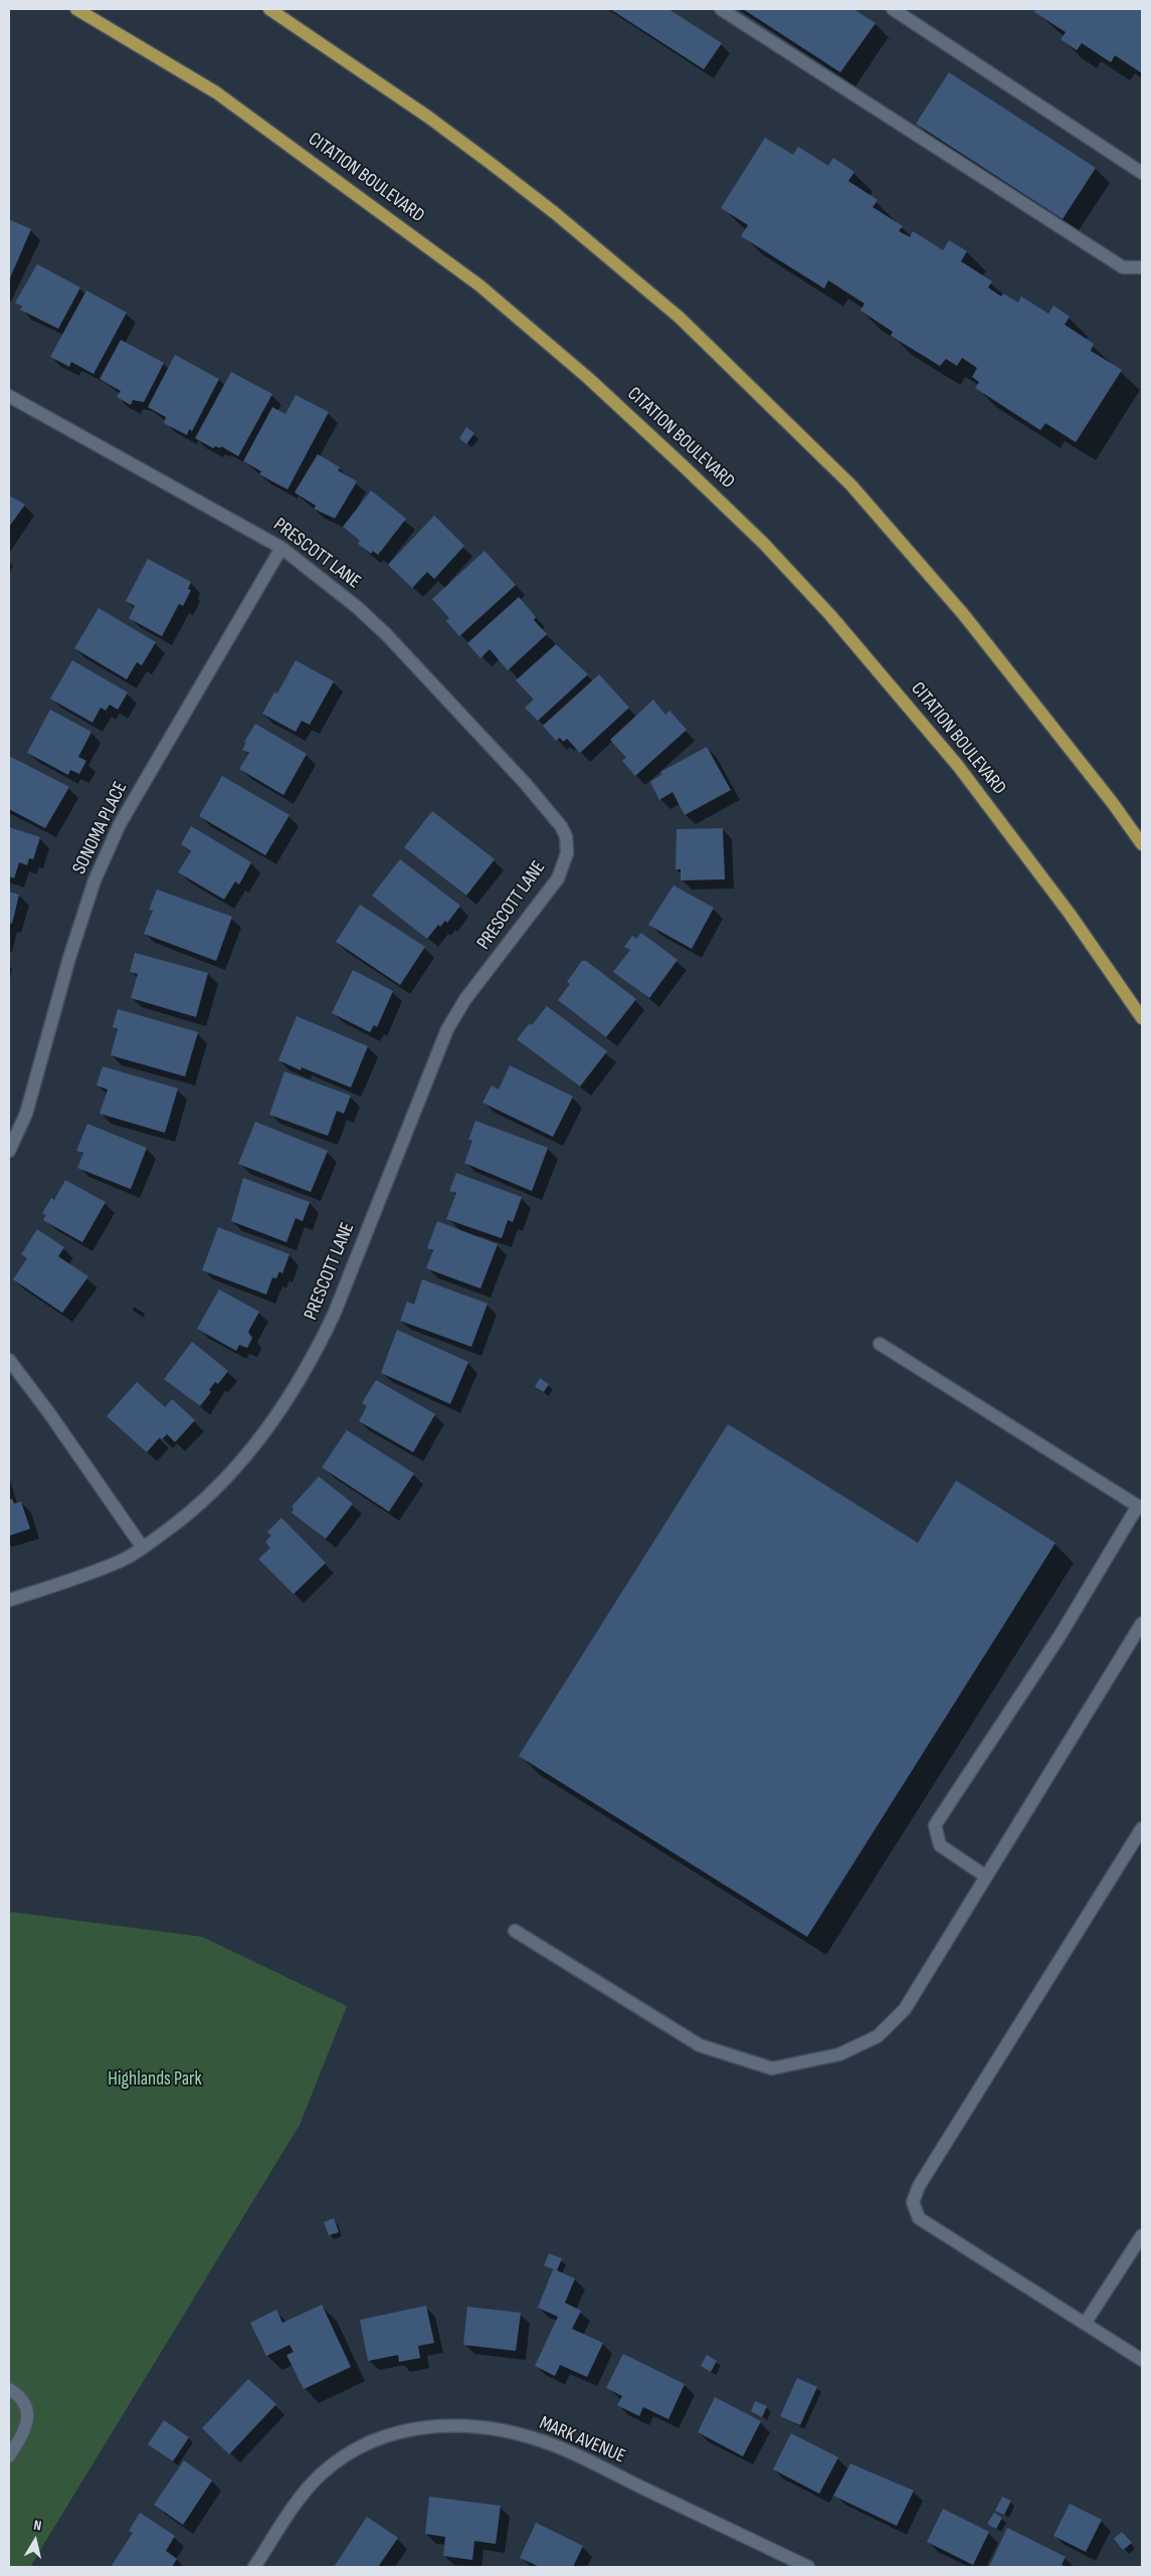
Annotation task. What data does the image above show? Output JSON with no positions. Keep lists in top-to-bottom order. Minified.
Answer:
{"streets":{"main road":["CITATION BOULEVARD"],"street":["PRESCOTT LANE","SONOMA PLACE","MARK AVENUE"]},"crossings":[["PRESCOTT LANE","SONOMA PLACE"]],"parks":["Highlands Park"],"north":"top"}
